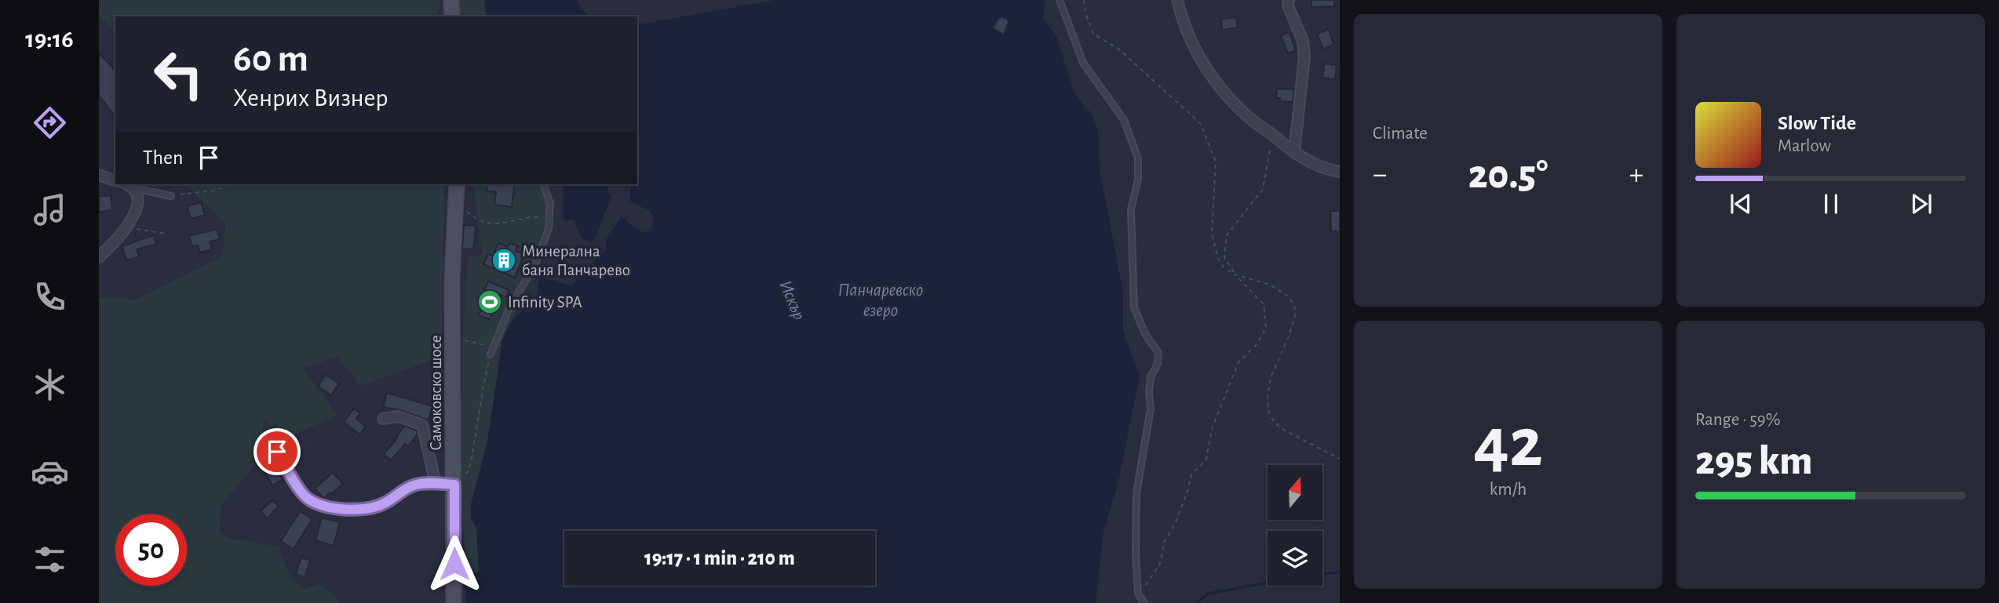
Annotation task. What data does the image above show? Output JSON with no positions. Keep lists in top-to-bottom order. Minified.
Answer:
{"streets":{"main road":["Самоковско шосе"]},"water":["Панчаревско езеро","Искър"],"places":{"building":["Минерална баня Панчарево"],"sports":["Infinity SPA"]},"north":"top","page":{"tabs":"19:16","tile":["Climate",["42","km/h"],["Range · 59%","295 km"]],"turn":["60 m","Хенрих Визнер"],"song":["Slow Tide","Marlow"],"then":"Then","heat":["−","20.5°","+"],"limit":"50","trip":"19:17 · 1 min · 210 m"}}
